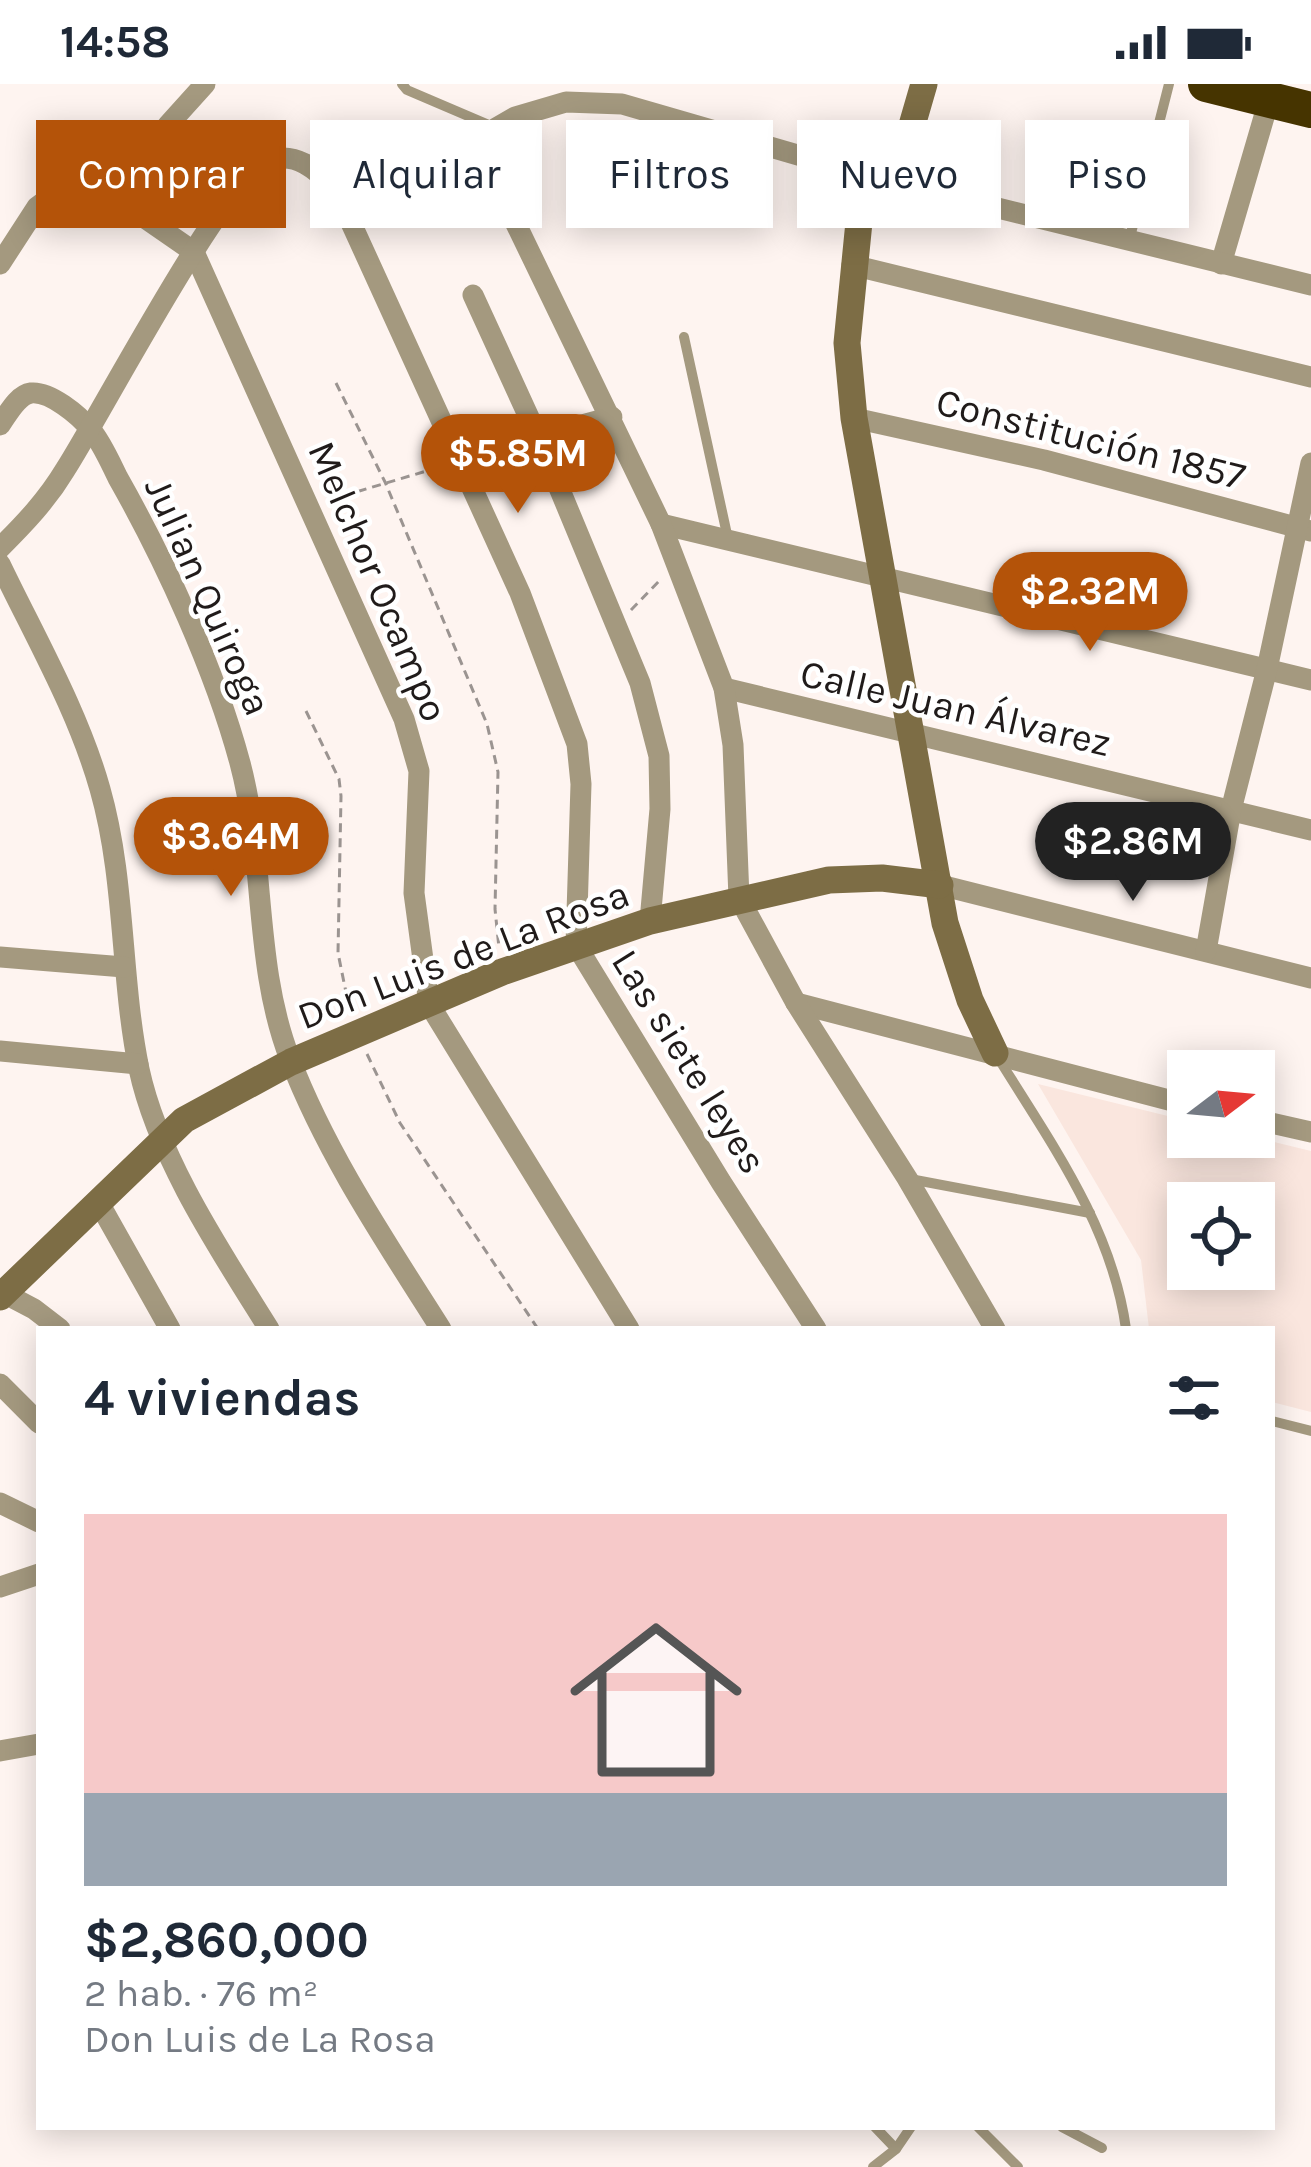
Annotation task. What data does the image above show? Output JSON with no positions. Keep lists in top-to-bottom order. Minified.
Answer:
{"streets":{"street":["Constitución 1857","Melchor Ocampo","Julian Quiroga","Calle Juan Álvarez","Don Luis de La Rosa","Las siete leyes"]},"crossings":[["Melchor Ocampo","Don Luis de La Rosa"],["Melchor Ocampo","Las siete leyes"],["Julian Quiroga","Don Luis de La Rosa"],["Julian Quiroga","Las siete leyes"],["Don Luis de La Rosa","Las siete leyes"]],"north":"right","page":{"status":"14:58","chip":["Comprar","Alquilar","Filtros","Nuevo","Piso"],"price":["$5.85M","$2.32M","$3.64M","$2.86M"],"heading":"4 viviendas","list":[{"name":"$2,860,000","note":"2 hab. · 76 m² · Don Luis de La Rosa"}]}}
